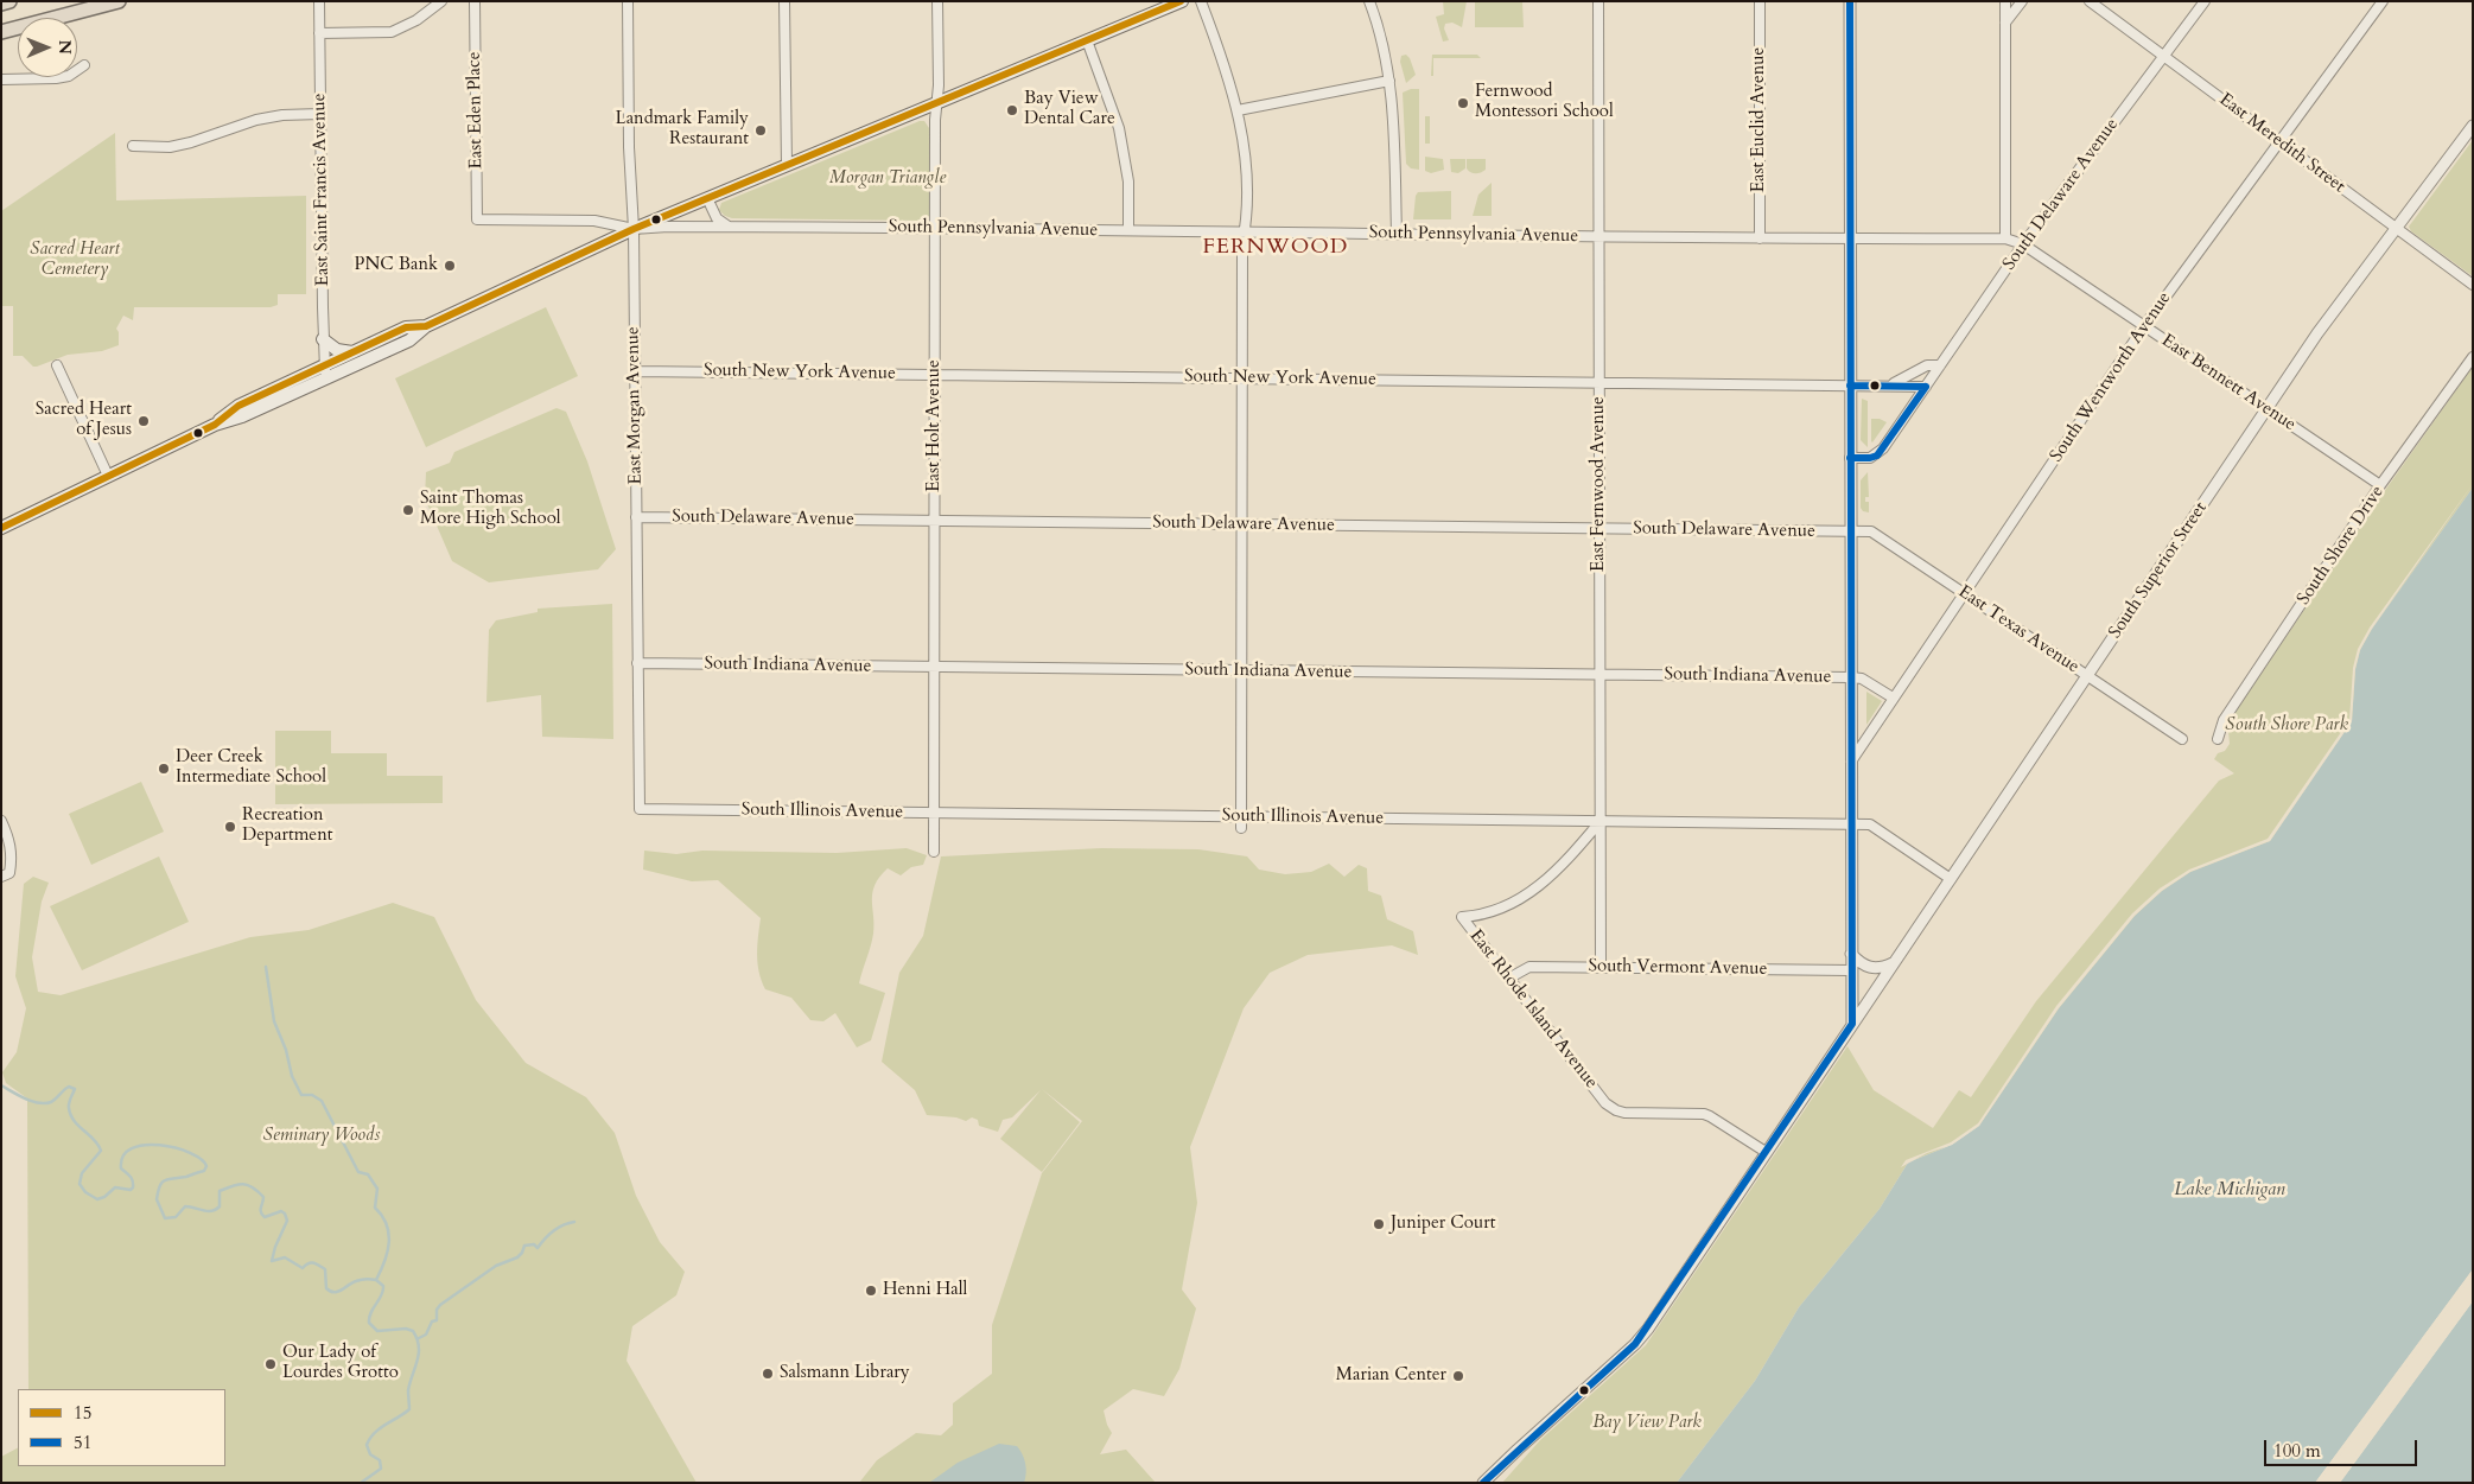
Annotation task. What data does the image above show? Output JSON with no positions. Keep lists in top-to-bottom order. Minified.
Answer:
{"streets":{"street":["East Eden Place","East Euclid Avenue","East Meredith Street","East Saint Francis Avenue","South Delaware Avenue","South Pennsylvania Avenue","South New York Avenue","South Wentworth Avenue","East Bennett Avenue","East Morgan Avenue","East Holt Avenue","East Fernwood Avenue","South Shore Drive","South Superior Street","East Texas Avenue","South Indiana Avenue","South Illinois Avenue","South Vermont Avenue","East Rhode Island Avenue"]},"crossings":[["East Eden Place","South Pennsylvania Avenue"],["East Euclid Avenue","South Pennsylvania Avenue"],["East Meredith Street","South Delaware Avenue"],["East Meredith Street","South Wentworth Avenue"],["East Meredith Street","South Superior Street"],["South Delaware Avenue","South New York Avenue"],["South Delaware Avenue","East Bennett Avenue"],["South Delaware Avenue","East Morgan Avenue"],["South Delaware Avenue","East Holt Avenue"],["South Delaware Avenue","East Fernwood Avenue"],["South Delaware Avenue","East Texas Avenue"],["South Pennsylvania Avenue","East Bennett Avenue"],["South Pennsylvania Avenue","East Morgan Avenue"],["South Pennsylvania Avenue","East Holt Avenue"],["South Pennsylvania Avenue","East Fernwood Avenue"],["South New York Avenue","East Morgan Avenue"],["South New York Avenue","East Holt Avenue"],["South New York Avenue","East Fernwood Avenue"],["South Wentworth Avenue","East Bennett Avenue"],["South Wentworth Avenue","East Texas Avenue"],["South Wentworth Avenue","South Indiana Avenue"],["East Bennett Avenue","South Shore Drive"],["East Bennett Avenue","South Superior Street"],["East Morgan Avenue","South Indiana Avenue"],["East Morgan Avenue","South Illinois Avenue"],["East Holt Avenue","South Indiana Avenue"],["East Holt Avenue","South Illinois Avenue"],["East Fernwood Avenue","South Indiana Avenue"],["East Fernwood Avenue","South Illinois Avenue"],["East Fernwood Avenue","South Vermont Avenue"],["East Fernwood Avenue","East Rhode Island Avenue"],["South Superior Street","East Texas Avenue"],["South Superior Street","South Illinois Avenue"],["South Superior Street","East Rhode Island Avenue"],["South Illinois Avenue","East Rhode Island Avenue"],["South Vermont Avenue","East Rhode Island Avenue"]],"districts":["FERNWOOD"],"water":["Lake Michigan"],"parks":["Morgan Triangle","Sacred Heart Cemetery","South Shore Park","Seminary Woods","Bay View Park"],"places":["Fernwood Montessori School","Bay View Dental Care","Landmark Family Restaurant","PNC Bank","Sacred Heart of Jesus","Saint Thomas More High School","Deer Creek Intermediate School","Recreation Department","Juniper Court","Henni Hall","Our Lady of Lourdes Grotto","Salsmann Library","Marian Center"],"lines":["transit line 15","transit line 51"],"legend":["15","51"],"scale_bar":"100 m","north":"right"}
